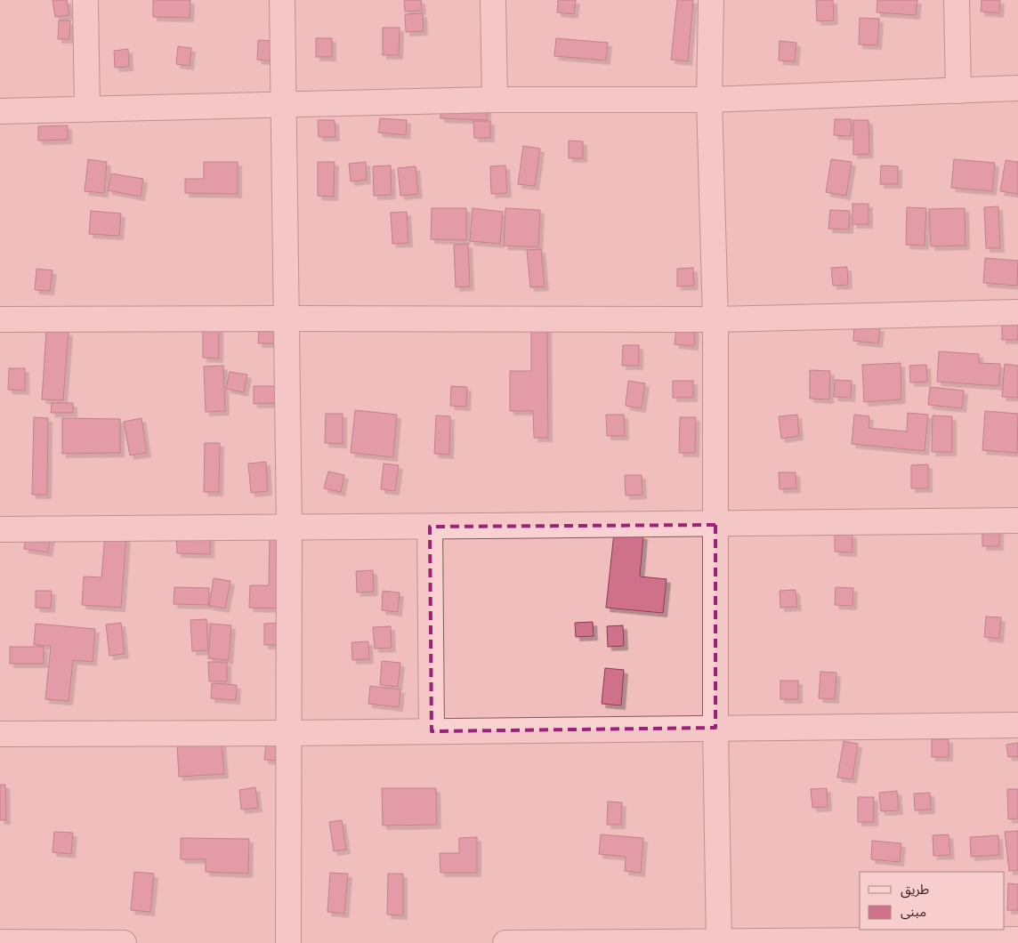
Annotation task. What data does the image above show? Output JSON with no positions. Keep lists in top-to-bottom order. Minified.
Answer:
{"legend":["طريق","مبنى"]}
